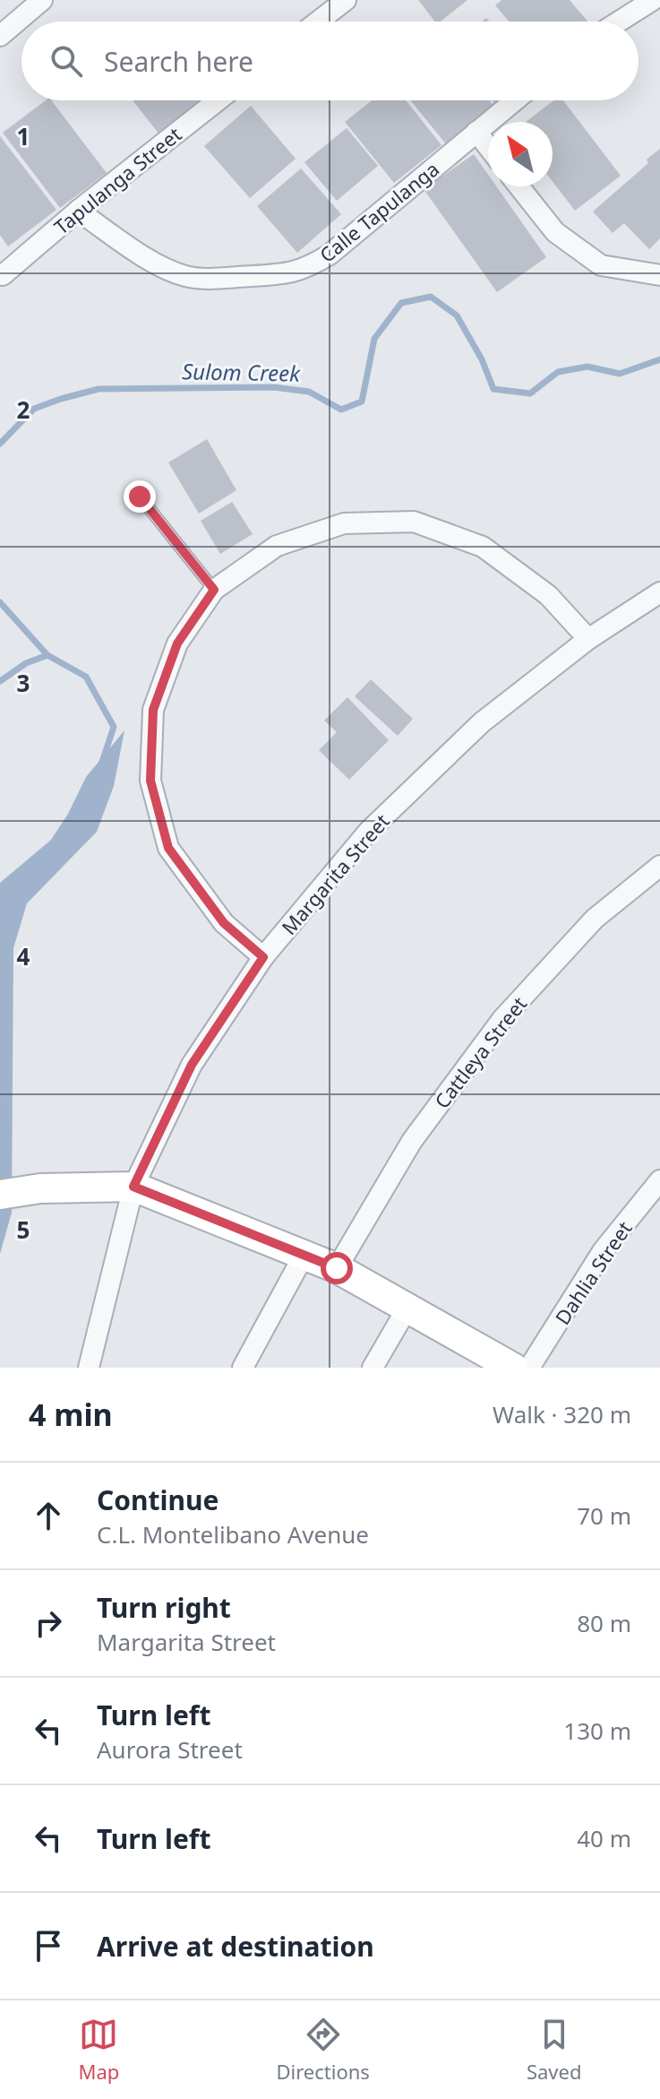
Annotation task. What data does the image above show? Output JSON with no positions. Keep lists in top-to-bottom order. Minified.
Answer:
{"streets":{"street":["Tapulanga Street","Calle Tapulanga","Margarita Street","Cattleya Street","Dahlia Street"]},"crossings":[["Tapulanga Street","Calle Tapulanga"]],"water":["Sulom Creek"],"north":"top left","page":{"search":"Search here","heading":["4 min","Walk · 320 m"],"list":[["Continue","C.L. Montelibano Avenue","70 m"],["Turn right","Margarita Street","80 m"],["Turn left","Aurora Street","130 m"],["Turn left","40 m"],"Arrive at destination"],"nav":["Map","Directions","Saved"]},"grid":{"rows":["1","2","3","4","5"]}}
